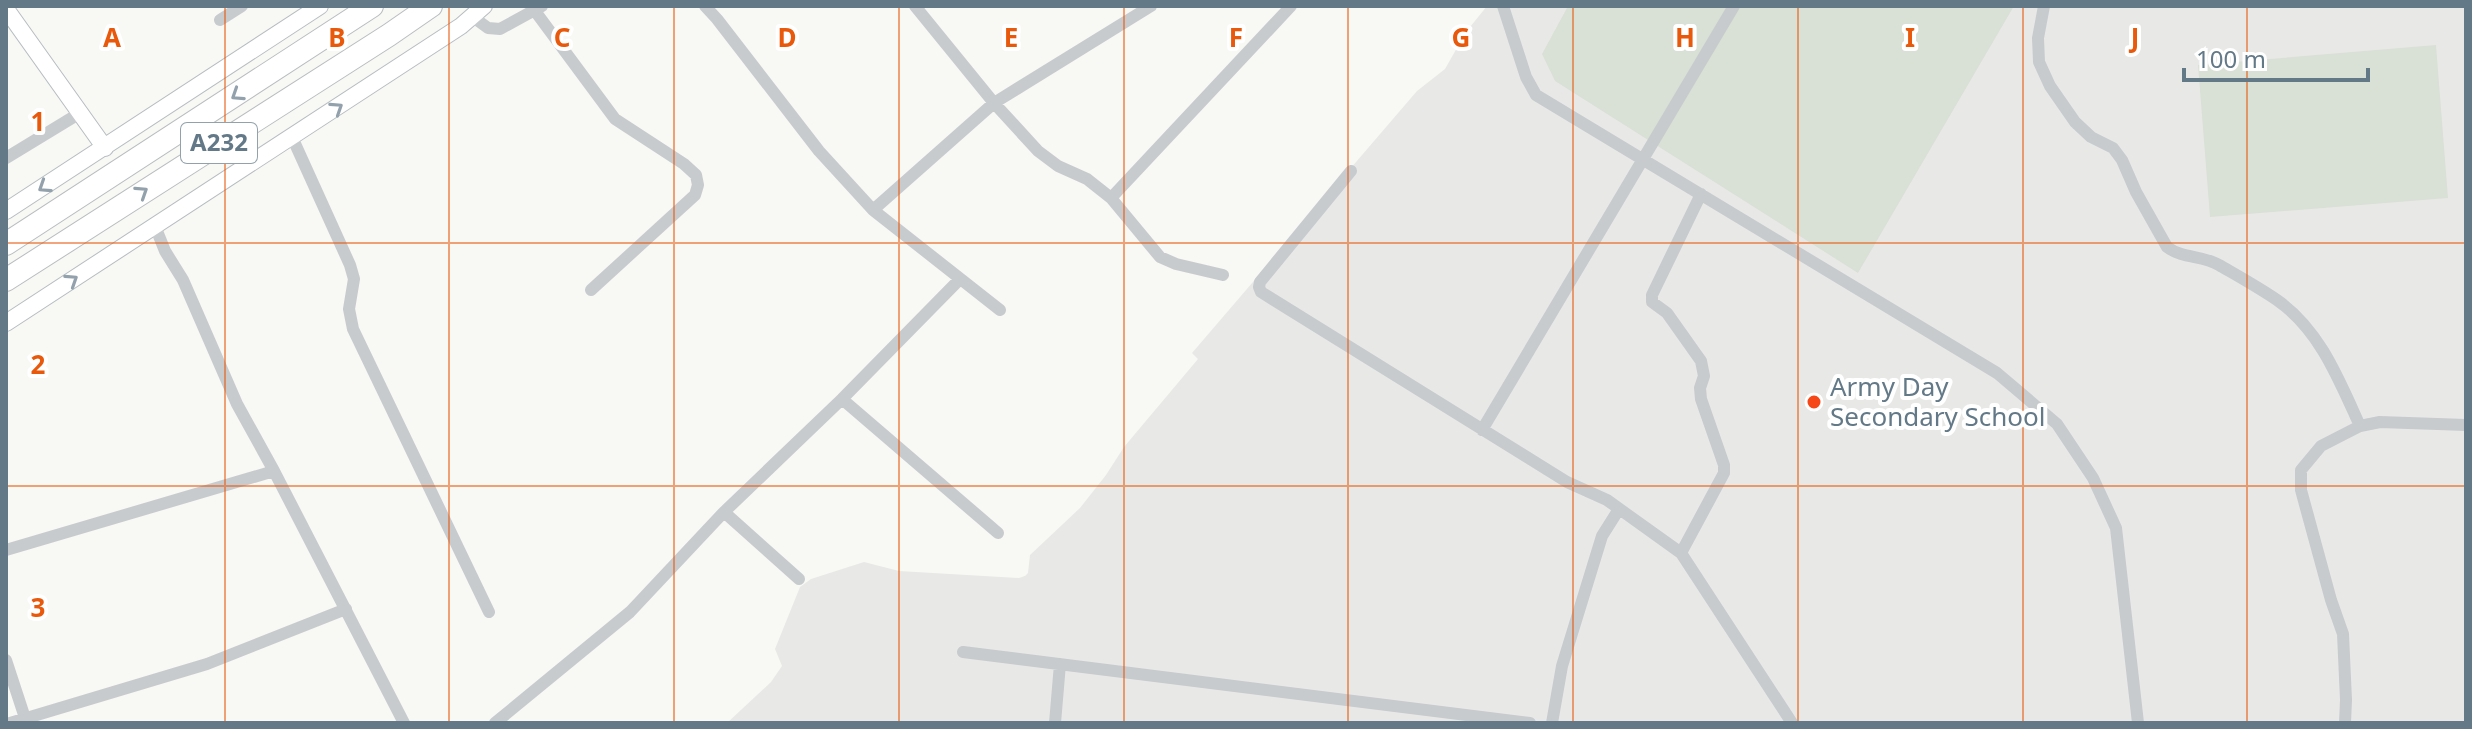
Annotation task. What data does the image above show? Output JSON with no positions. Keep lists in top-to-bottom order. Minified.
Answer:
{"streets":{"highway":["A232"]},"places":["Army Day Secondary School"],"scale_bar":"100 m","grid":{"columns":["A","B","C","D","E","F","G","H","I","J"],"rows":["1","2","3"]}}
